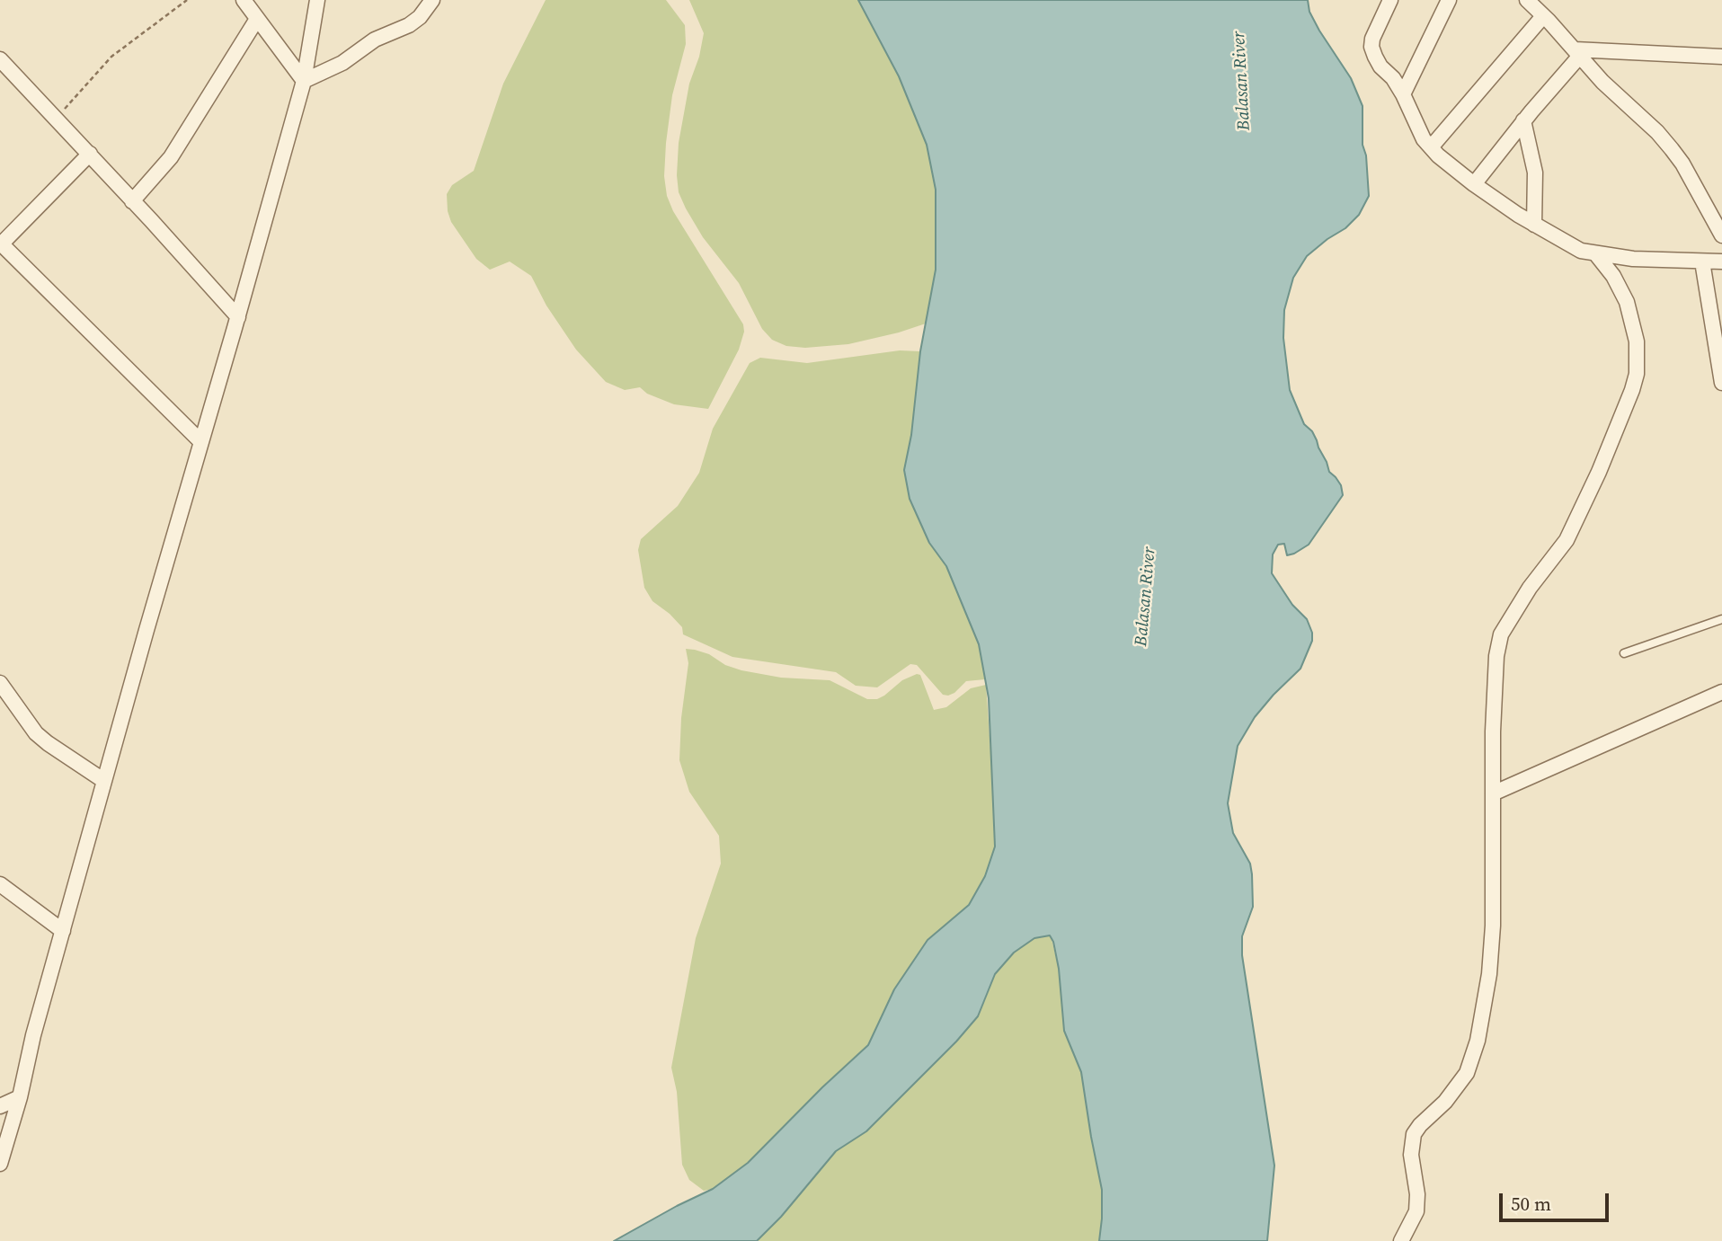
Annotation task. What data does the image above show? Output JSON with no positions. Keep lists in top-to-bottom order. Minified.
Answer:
{"water":["Balasan River"],"scale_bar":"50 m"}
